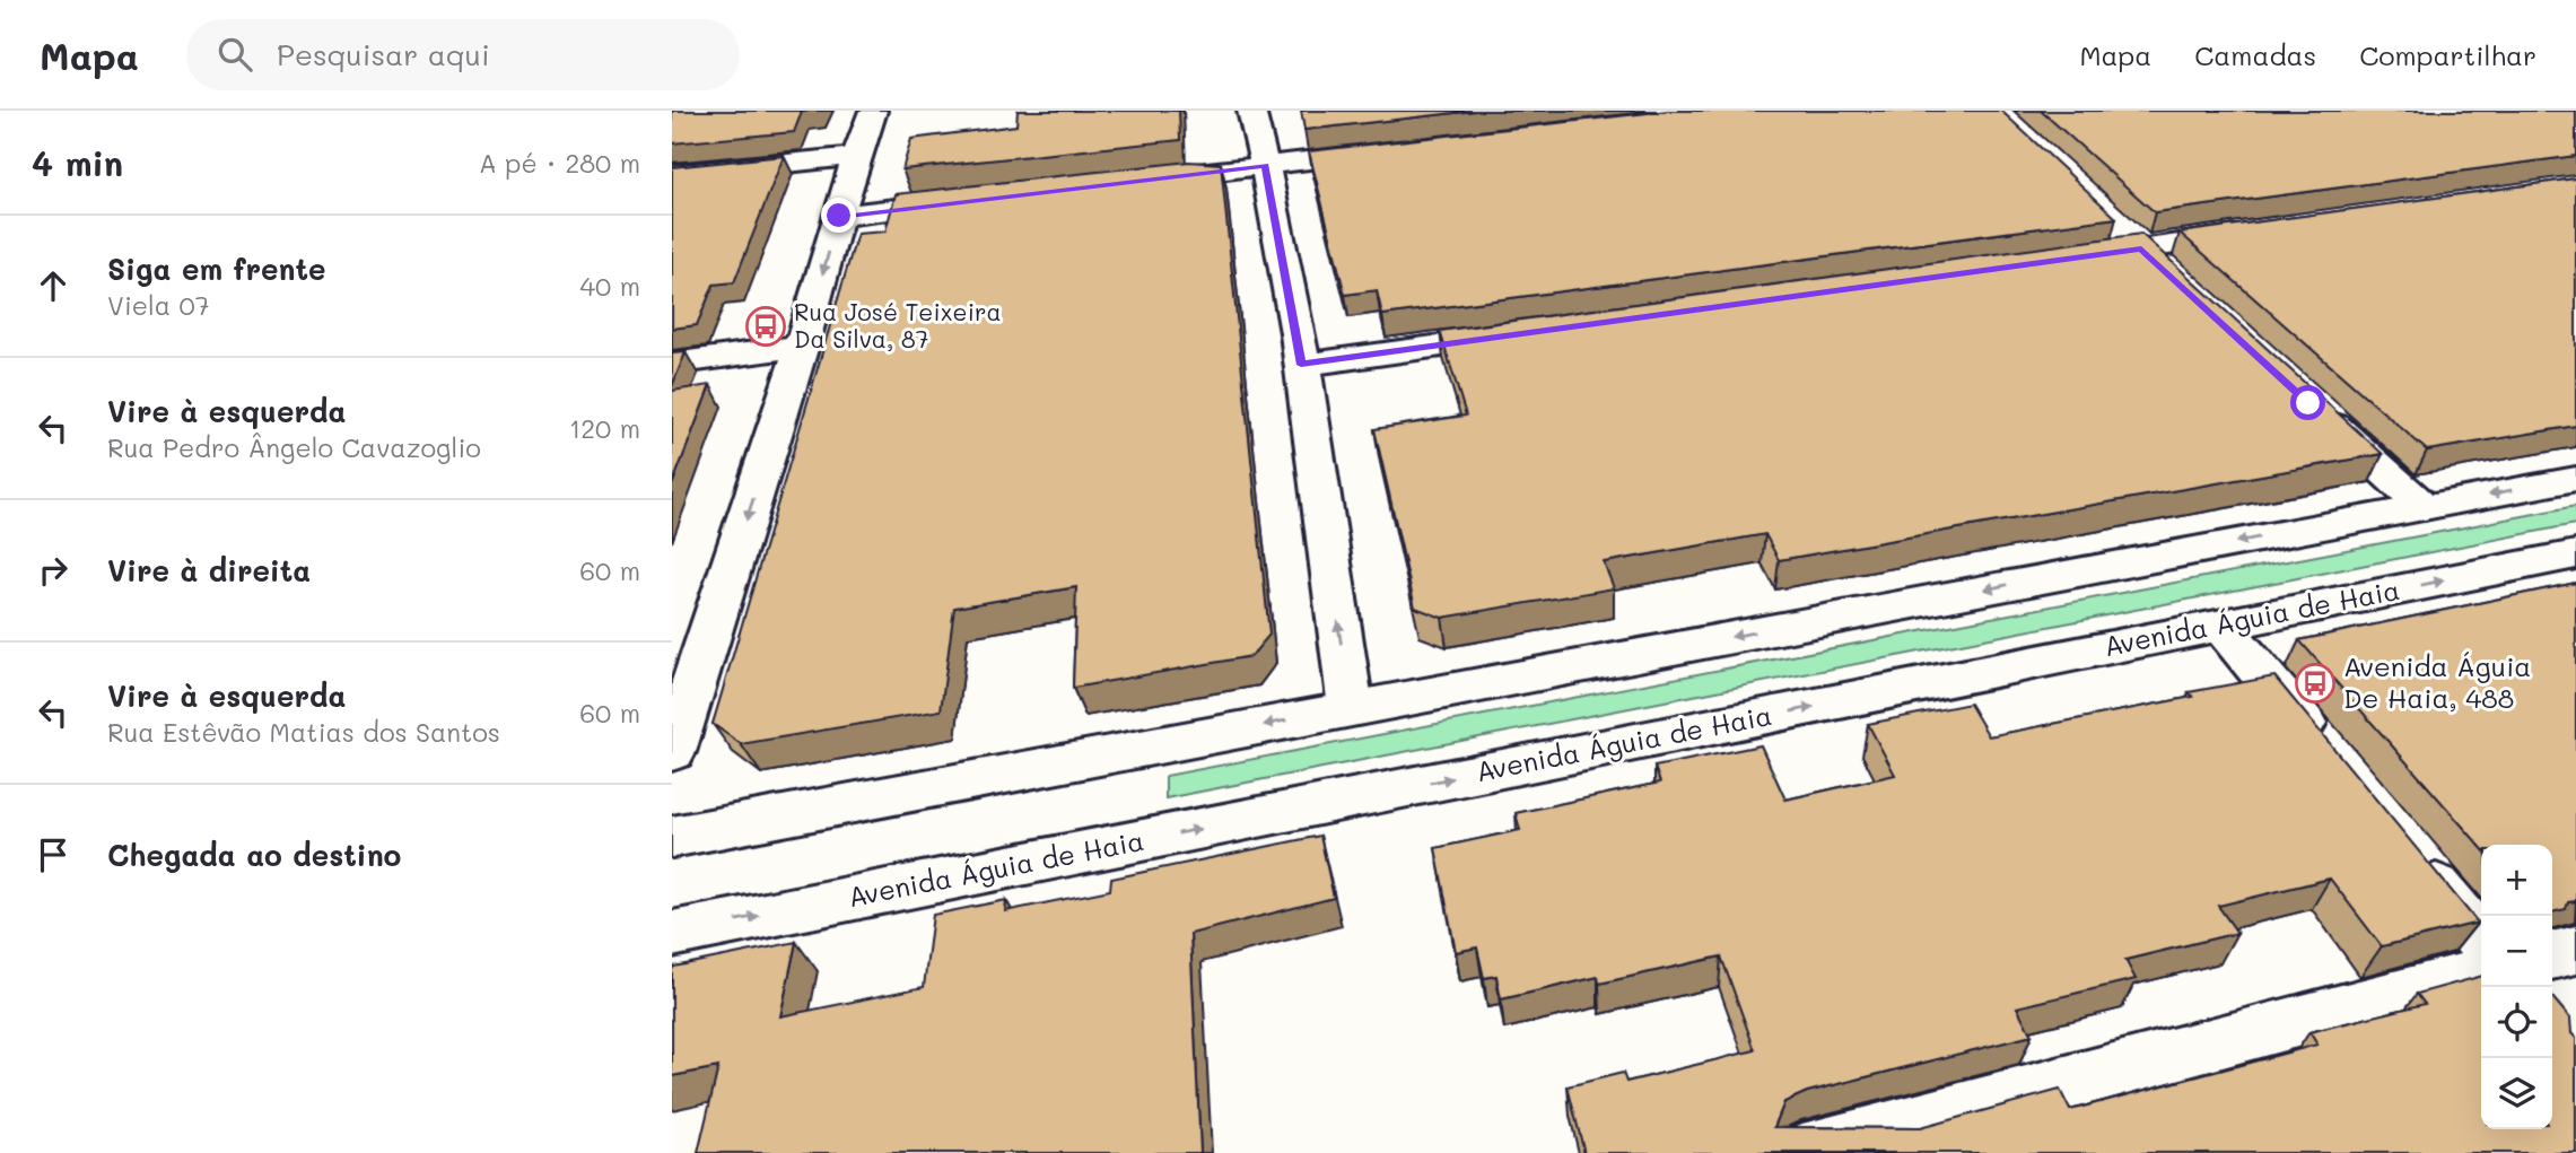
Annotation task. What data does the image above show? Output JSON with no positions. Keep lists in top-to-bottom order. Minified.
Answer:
{"streets":{"street":["Avenida Águia de Haia"]},"places":{"bus stop":["Rua José Teixeira Da Silva, 87","Avenida Águia De Haia, 488"]},"page":{"header":"Mapa","search":"Pesquisar aqui","nav":["Mapa","Camadas","Compartilhar"],"heading":["4 min","A pé · 280 m"],"list":[["Siga em frente","Viela 07","40 m"],["Vire à esquerda","Rua Pedro Ângelo Cavazoglio","120 m"],["Vire à direita","60 m"],["Vire à esquerda","Rua Estêvão Matias dos Santos","60 m"],"Chegada ao destino"],"map_buttons":["+","−"]}}
